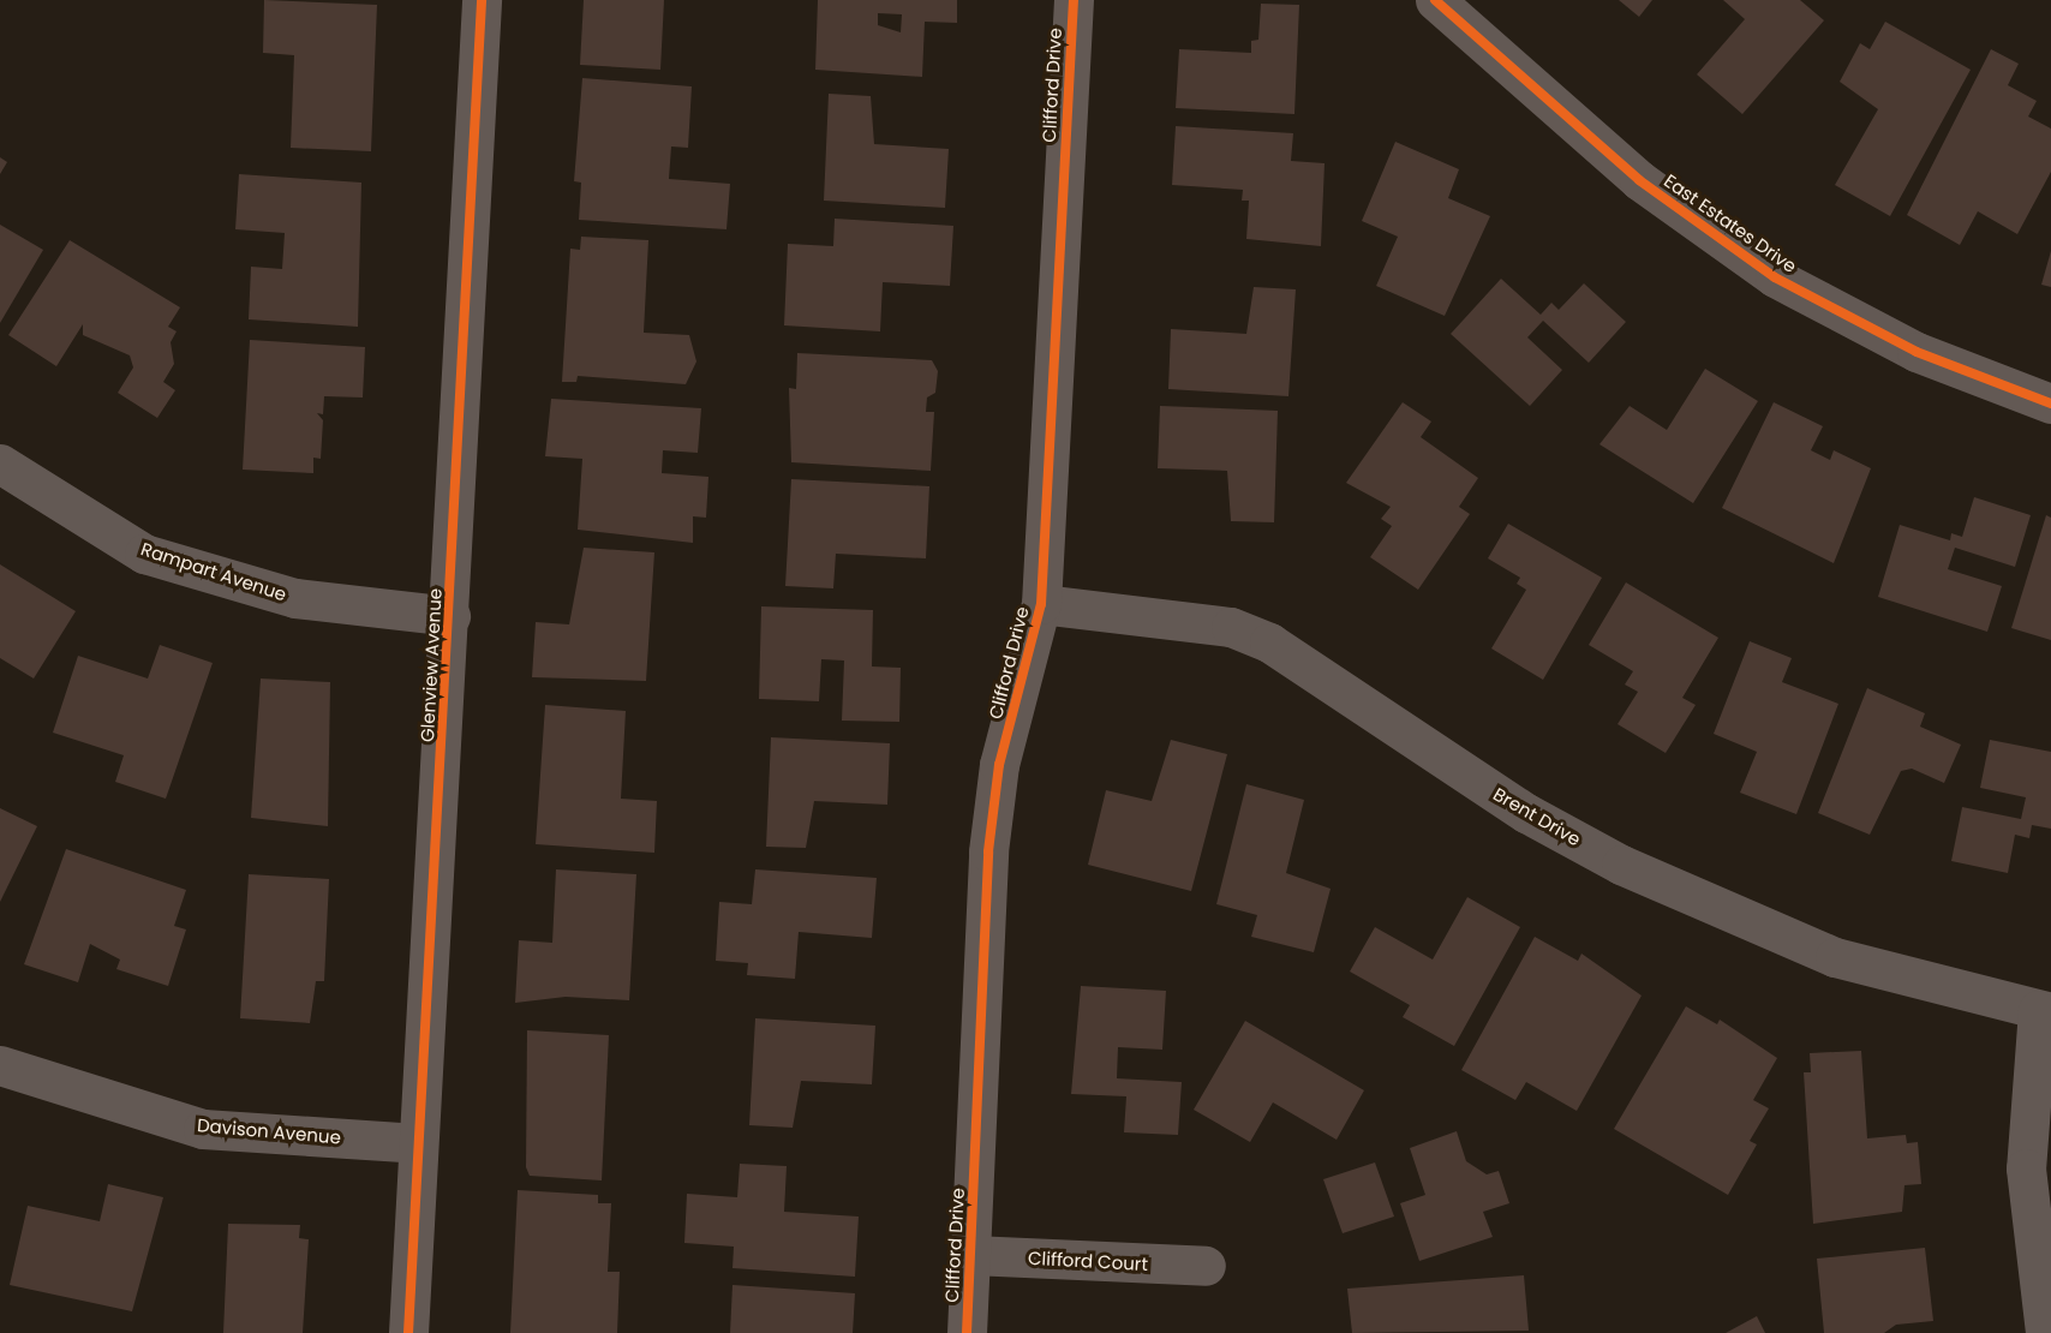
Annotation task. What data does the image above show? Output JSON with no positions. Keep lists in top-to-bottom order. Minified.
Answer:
{"streets":{"street":["Clifford Drive","East Estates Drive","Rampart Avenue","Glenview Avenue","Brent Drive","Davison Avenue","Clifford Court"]},"crossings":[["Clifford Drive","Brent Drive"],["Clifford Drive","Clifford Court"],["Rampart Avenue","Glenview Avenue"],["Glenview Avenue","Davison Avenue"]]}
